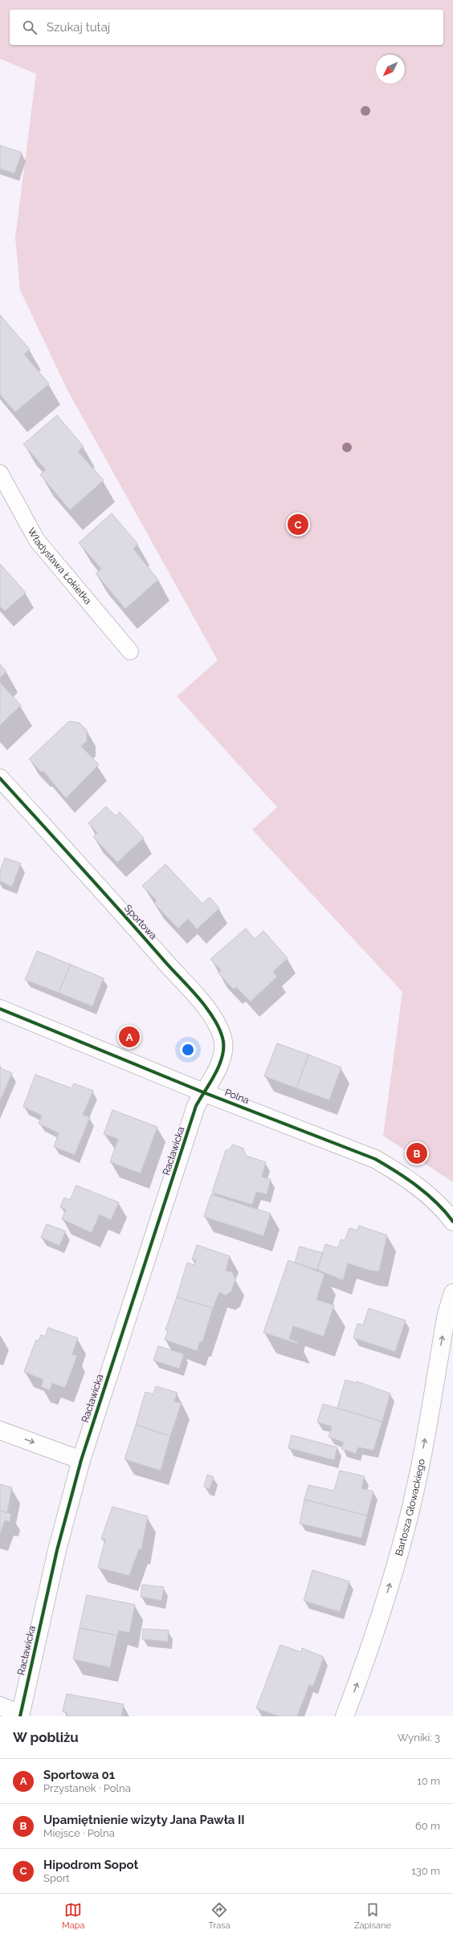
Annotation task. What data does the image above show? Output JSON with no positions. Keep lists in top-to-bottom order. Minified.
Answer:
{"streets":{"street":["Sportowa","Polna","Racławicka","Bartosza Głowackiego"],"lane":["Władysława Łokietka"]},"crossings":[["Sportowa","Polna"],["Sportowa","Racławicka"],["Polna","Racławicka"]],"one_way":["Bartosza Głowackiego"],"north":"bottom left","page":{"search":"Szukaj tutaj","pins":["C","A","B"],"heading":["W pobliżu","Wyniki: 3"],"list":[{"mark":"A","name":"Sportowa 01","note":"Przystanek · Polna","value":"10 m"},{"mark":"B","name":"Upamiętnienie wizyty Jana Pawła II","note":"Miejsce · Polna","value":"60 m"},{"mark":"C","name":"Hipodrom Sopot","note":"Sport","value":"130 m"}],"nav":["Mapa","Trasa","Zapisane"]}}
